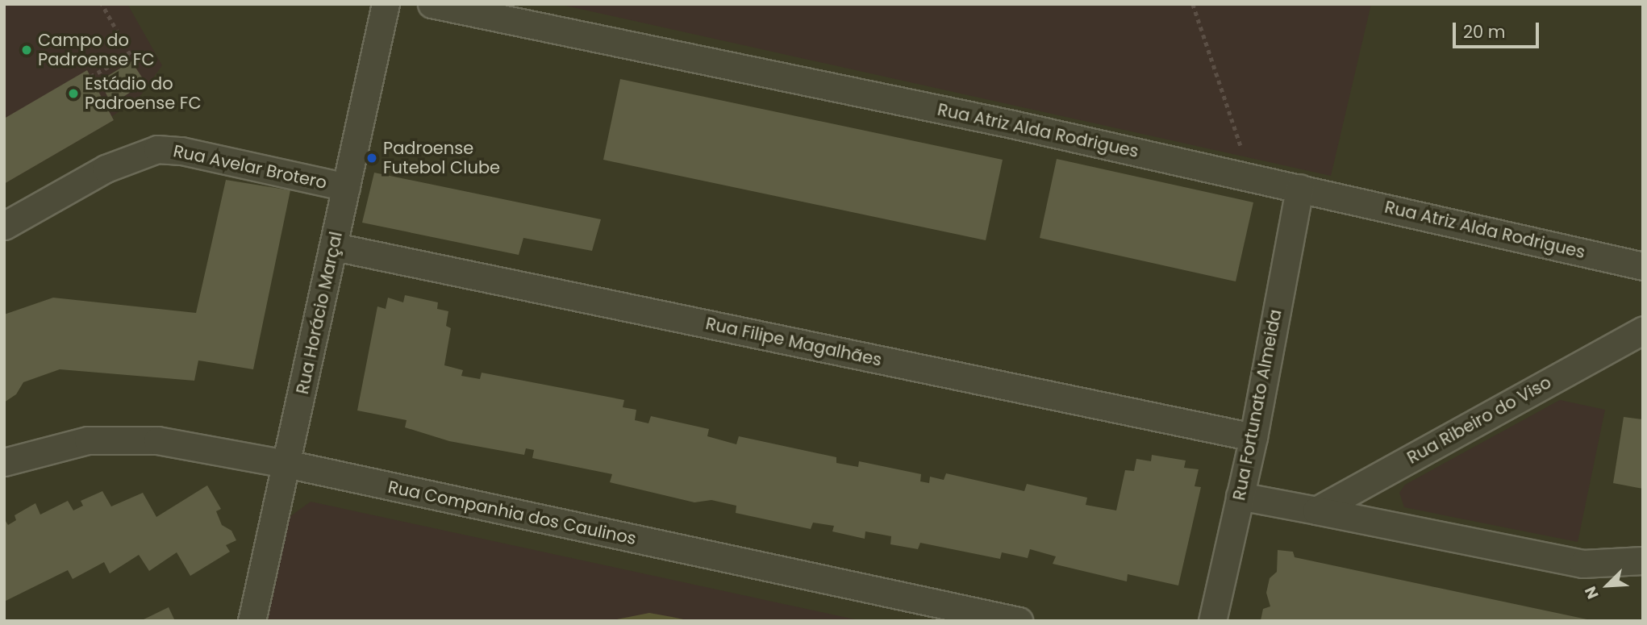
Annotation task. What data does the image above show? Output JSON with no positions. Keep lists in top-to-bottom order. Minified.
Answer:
{"streets":{"street":["Rua Atriz Alda Rodrigues","Rua Avelar Brotero","Rua Horácio Marçal","Rua Filipe Magalhães","Rua Fortunato Almeida","Rua Ribeiro do Viso","Rua Companhia dos Caulinos"]},"crossings":[["Rua Atriz Alda Rodrigues","Rua Fortunato Almeida"],["Rua Avelar Brotero","Rua Horácio Marçal"],["Rua Horácio Marçal","Rua Filipe Magalhães"],["Rua Horácio Marçal","Rua Companhia dos Caulinos"],["Rua Filipe Magalhães","Rua Fortunato Almeida"]],"places":["Campo do Padroense FC","Estádio do Padroense FC","Padroense Futebol Clube"],"scale_bar":"20 m","north":"bottom left"}
